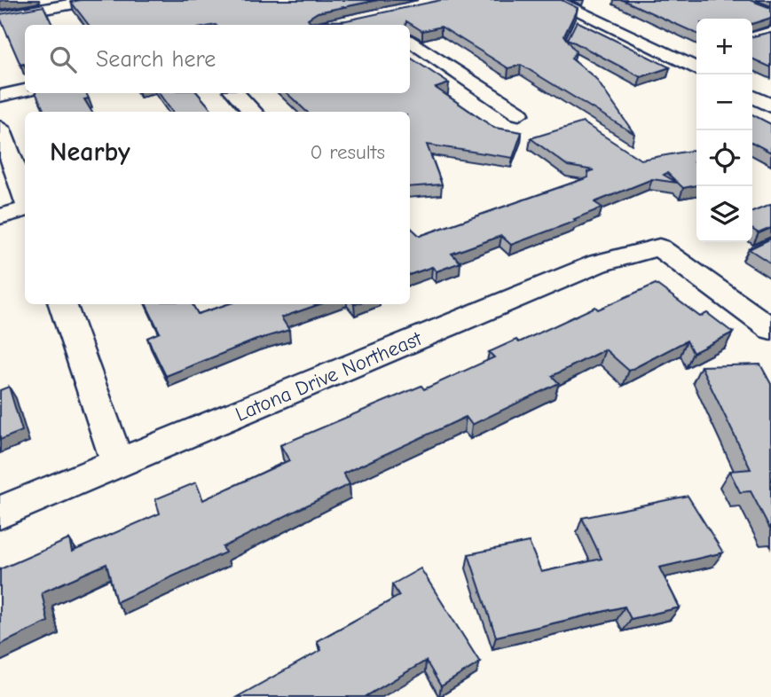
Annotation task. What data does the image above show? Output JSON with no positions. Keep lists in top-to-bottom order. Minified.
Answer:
{"streets":{"street":["Latona Drive Northeast"]},"page":{"map_buttons":["+","−"],"search":"Search here","heading":["Nearby","0 results"]}}
